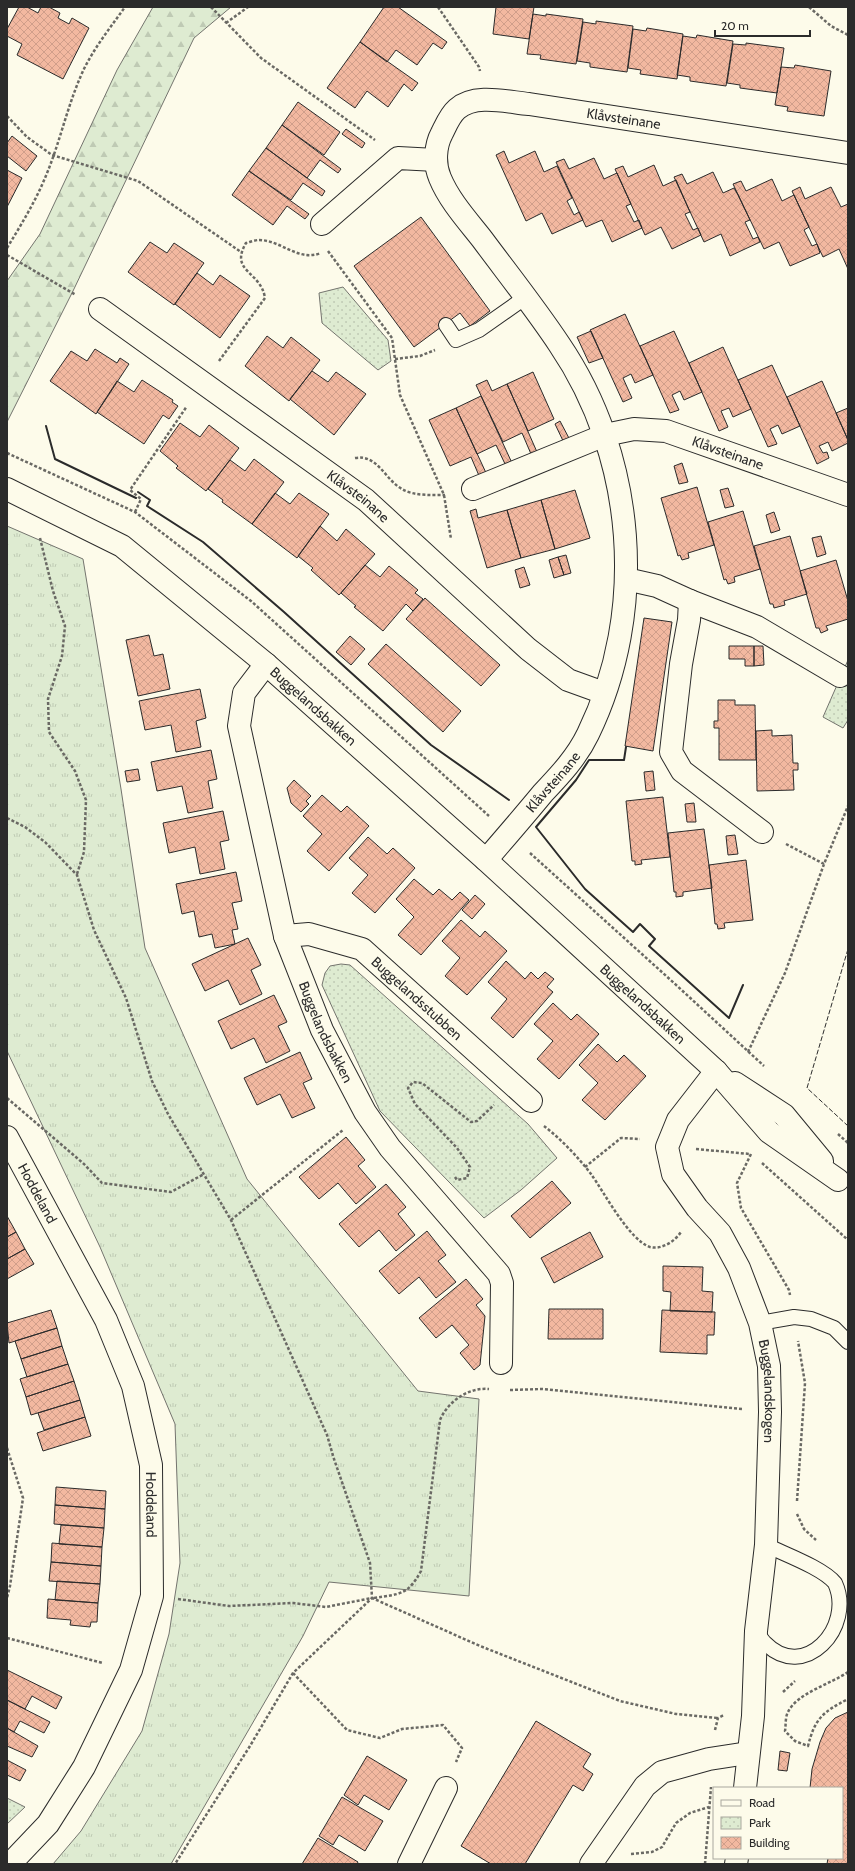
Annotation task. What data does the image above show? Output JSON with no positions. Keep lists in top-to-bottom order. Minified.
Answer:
{"streets":{"street":["Klåvsteinane","Buggelandsbakken","Buggelandsstubben","Hoddeland","Buggelandskogen"]},"crossings":[["Klåvsteinane","Buggelandsbakken"],["Buggelandsbakken","Buggelandsstubben"],["Buggelandsbakken","Buggelandskogen"]],"legend":["Road","Park","Building"],"scale_bar":"20 m"}
